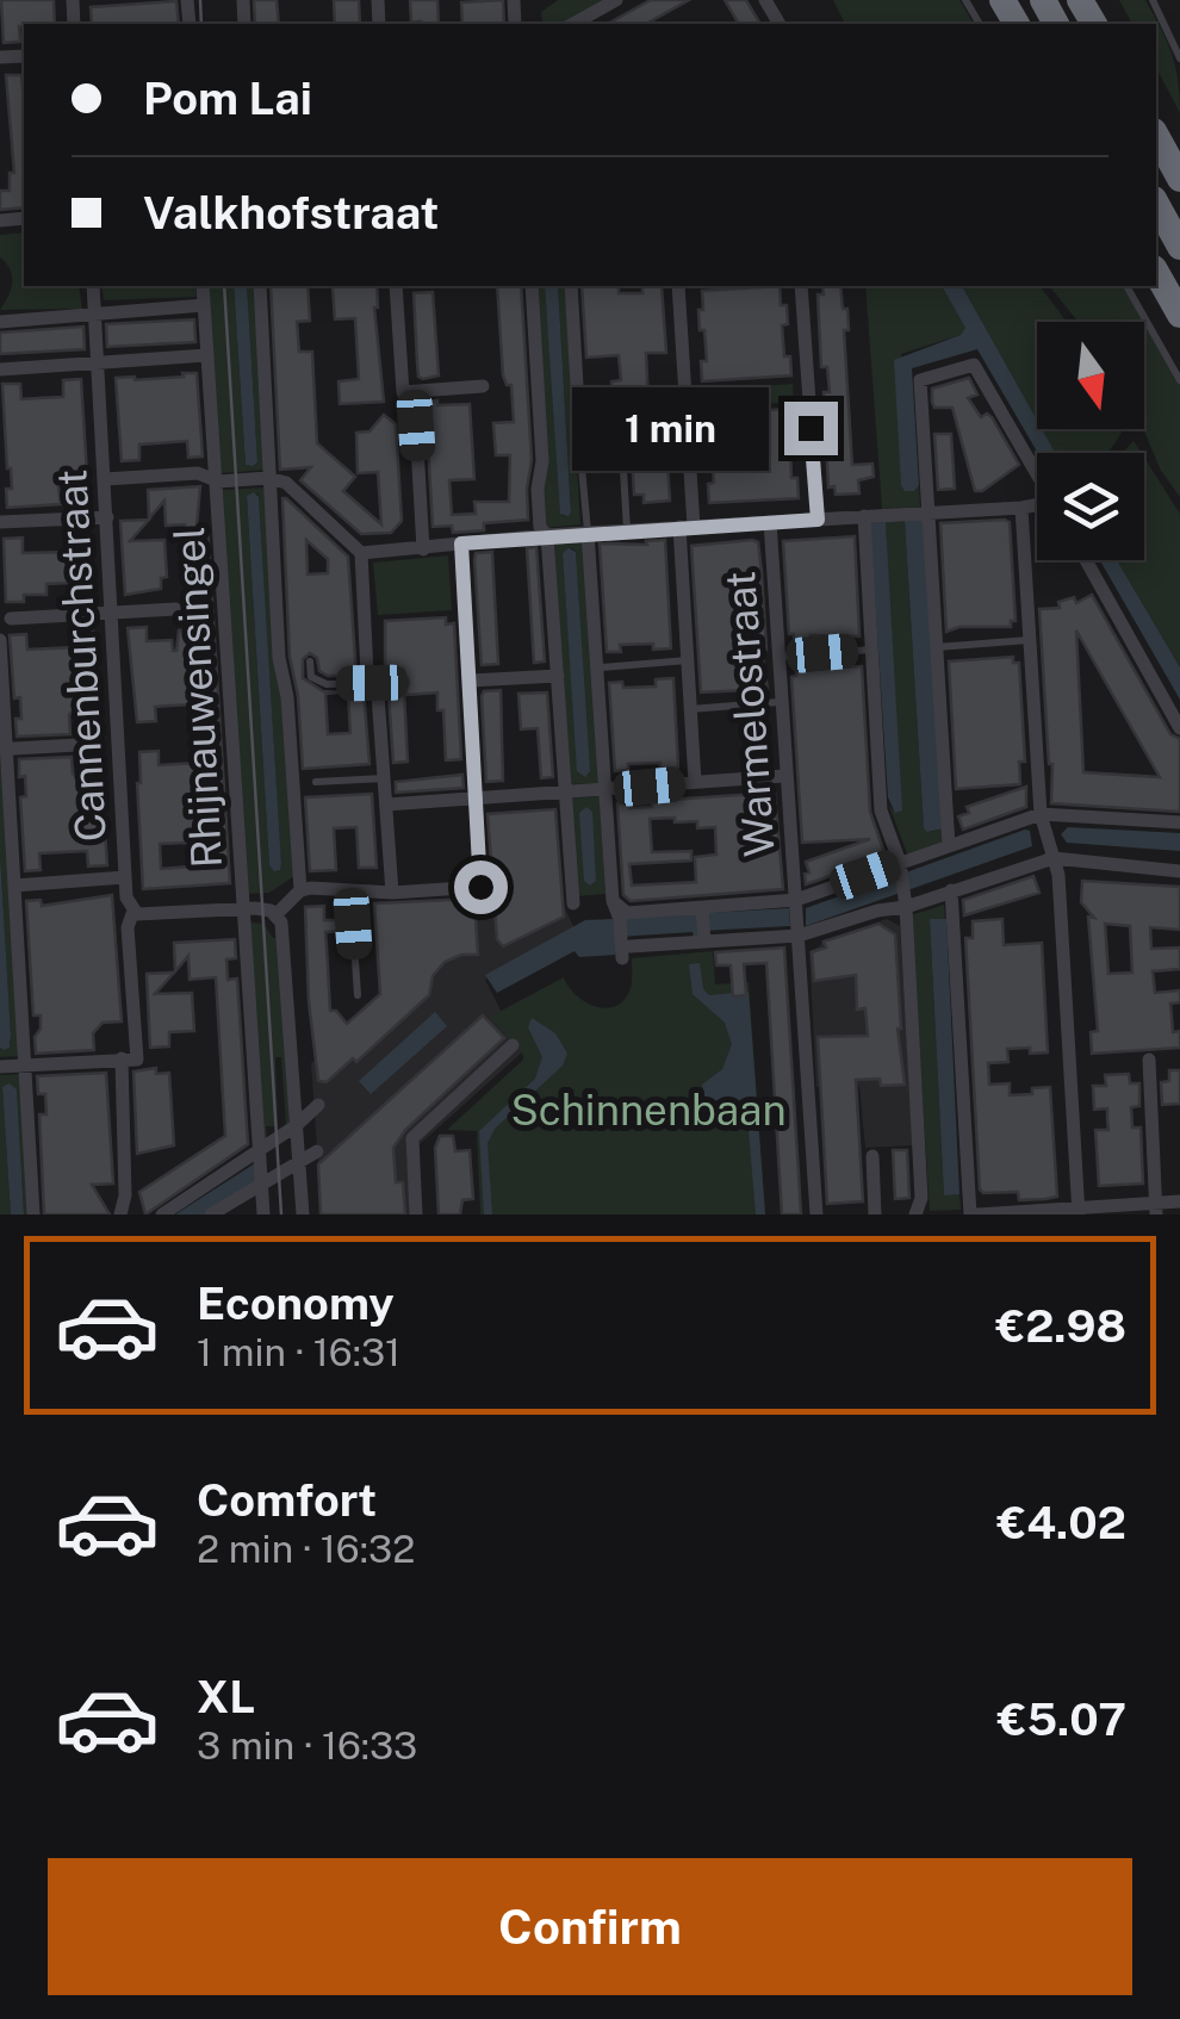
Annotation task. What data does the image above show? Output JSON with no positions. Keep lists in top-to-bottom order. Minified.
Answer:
{"streets":{"street":["Cannenburchstraat","Rhijnauwensingel","Warmelostraat"]},"parks":["Schinnenbaan"],"north":"bottom","page":{"banner":["Pom Lai","Valkhofstraat"],"bubble":"1 min","list":[{"name":"Economy","note":"1 min · 16:31","value":"€2.98"},{"name":"Comfort","note":"2 min · 16:32","value":"€4.02"},{"name":"XL","note":"3 min · 16:33","value":"€5.07"}],"buttons":"Confirm"}}
